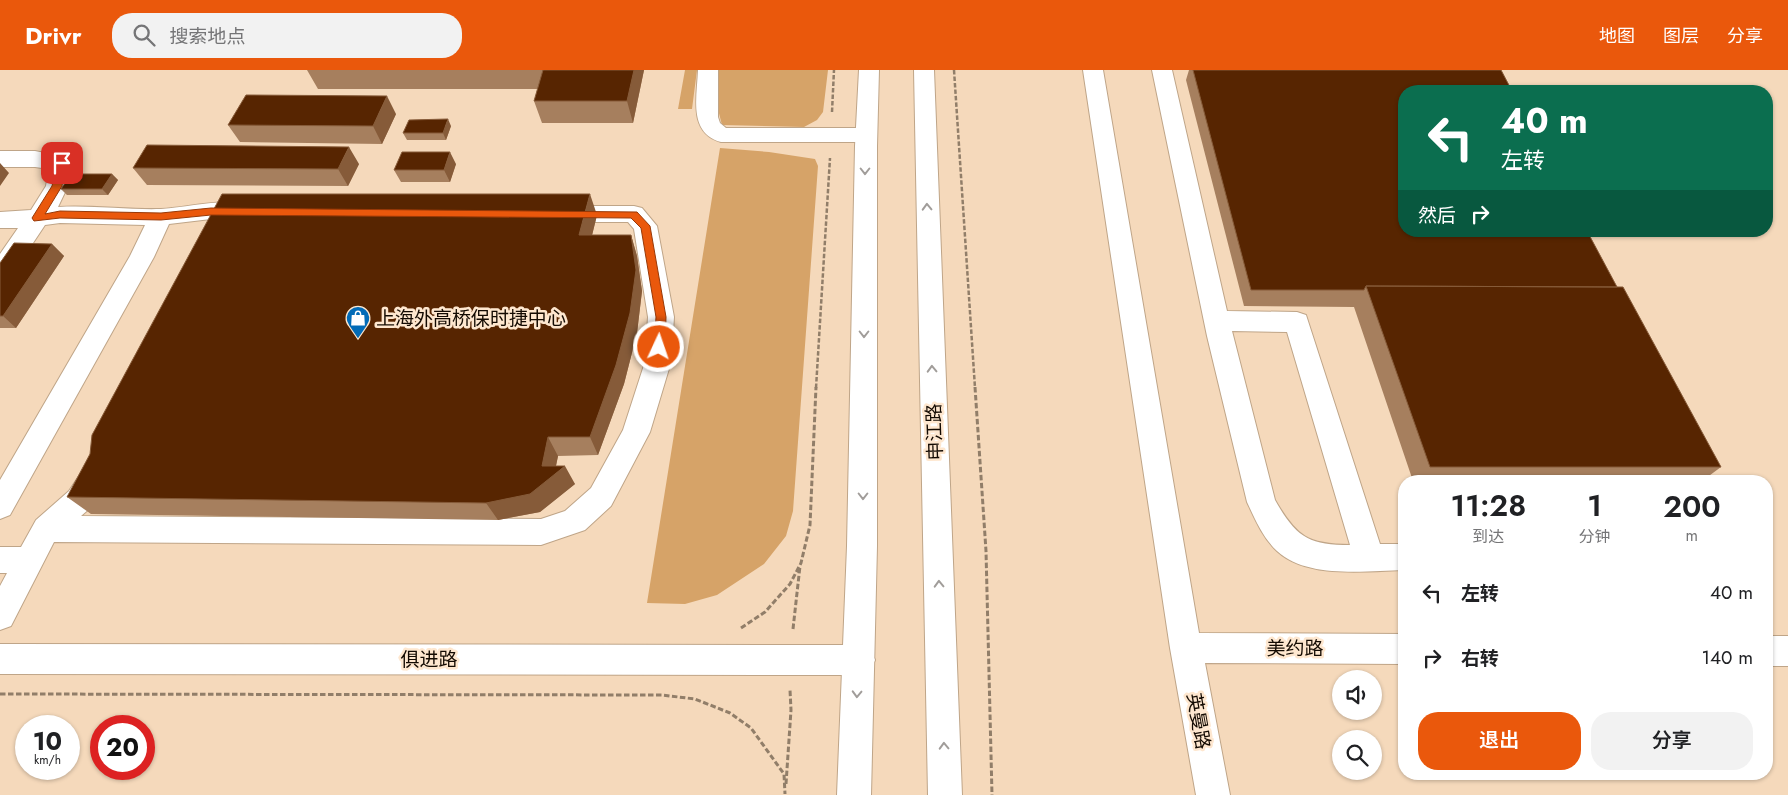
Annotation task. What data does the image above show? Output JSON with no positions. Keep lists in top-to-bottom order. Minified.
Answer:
{"streets":{"street":["申江路","美约路","俱进路","英曼路"]},"crossings":[["美约路","英曼路"]],"places":{"shop":["上海外高桥保时捷中心"]},"page":{"header":"Drivr","search":"搜索地点","nav":["地图","图层","分享"],"turn":["40 m","左转"],"then":"然后","eta":["11:28","到达","1","分钟","200","m"],"list":[{"name":"左转","value":"40 m"},{"name":"右转","value":"140 m"}],"buttons":["退出","分享"],"speed":"10 km/h","limit":"20"}}
